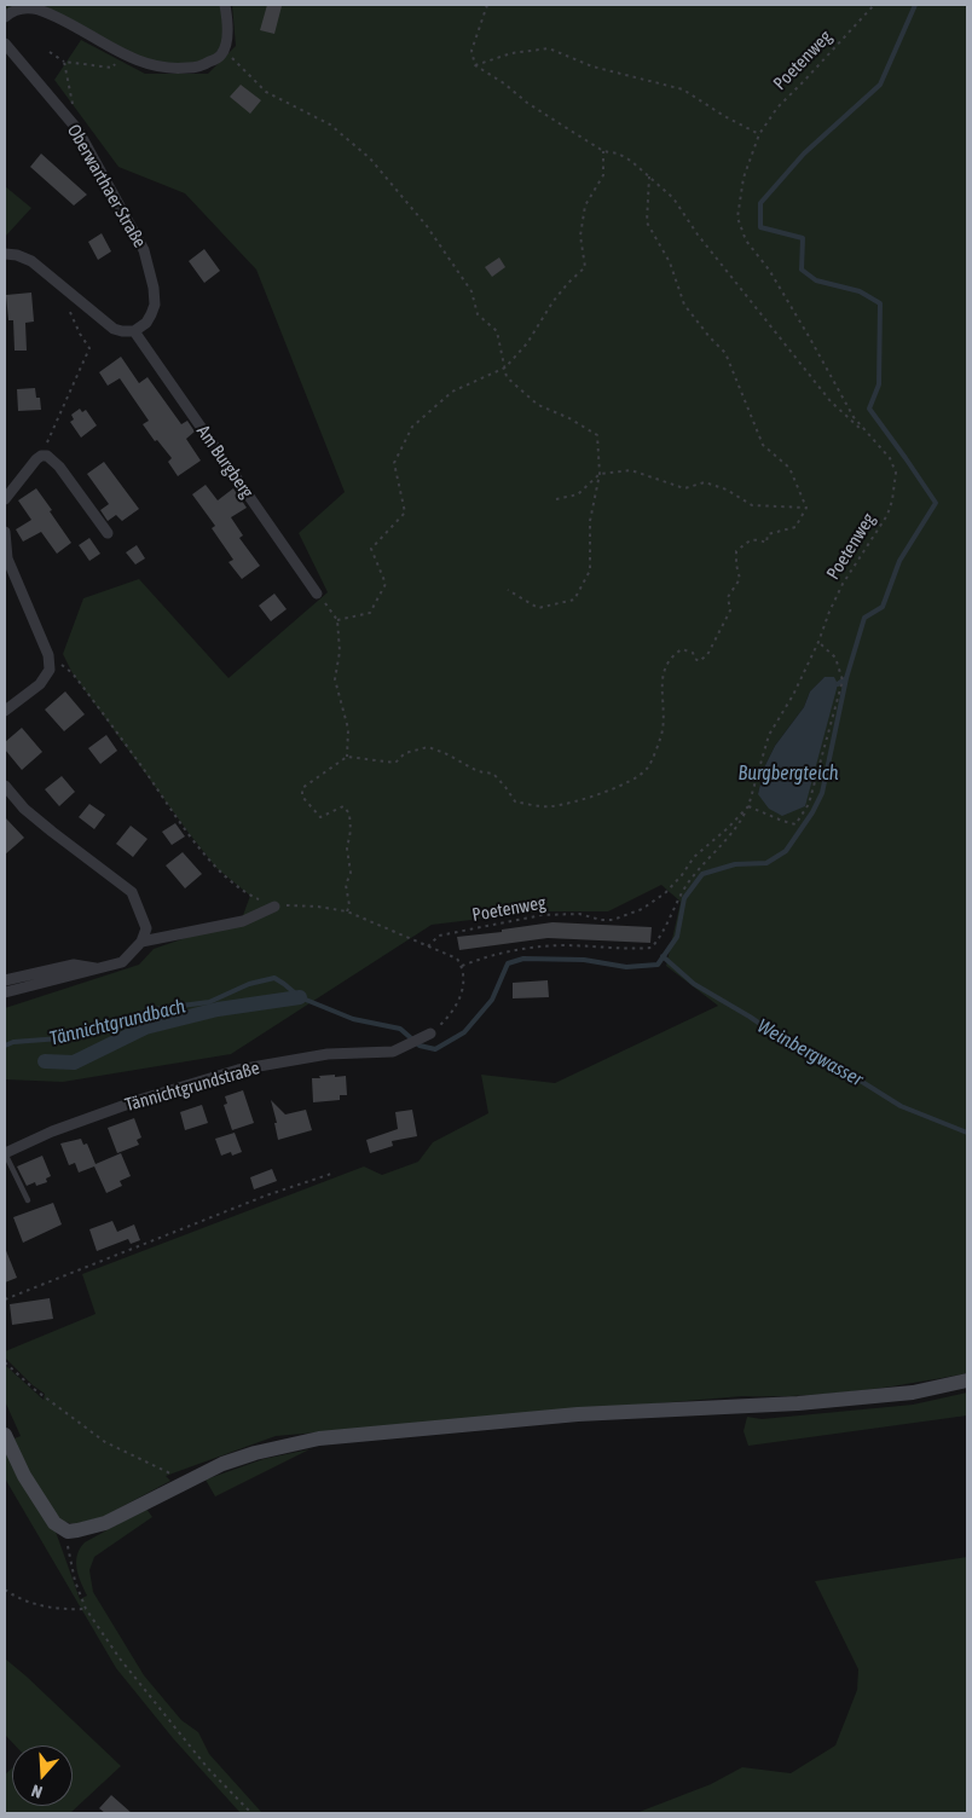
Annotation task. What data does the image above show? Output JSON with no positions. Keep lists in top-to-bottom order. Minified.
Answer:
{"streets":{"street":["Oberwarthaer Straße","Am Burgberg","Tännichtgrundstraße"],"path":["Poetenweg"]},"crossings":[["Oberwarthaer Straße","Am Burgberg"]],"water":["Burgbergteich","Tännichtgrundbach","Weinbergwasser"],"north":"bottom"}
